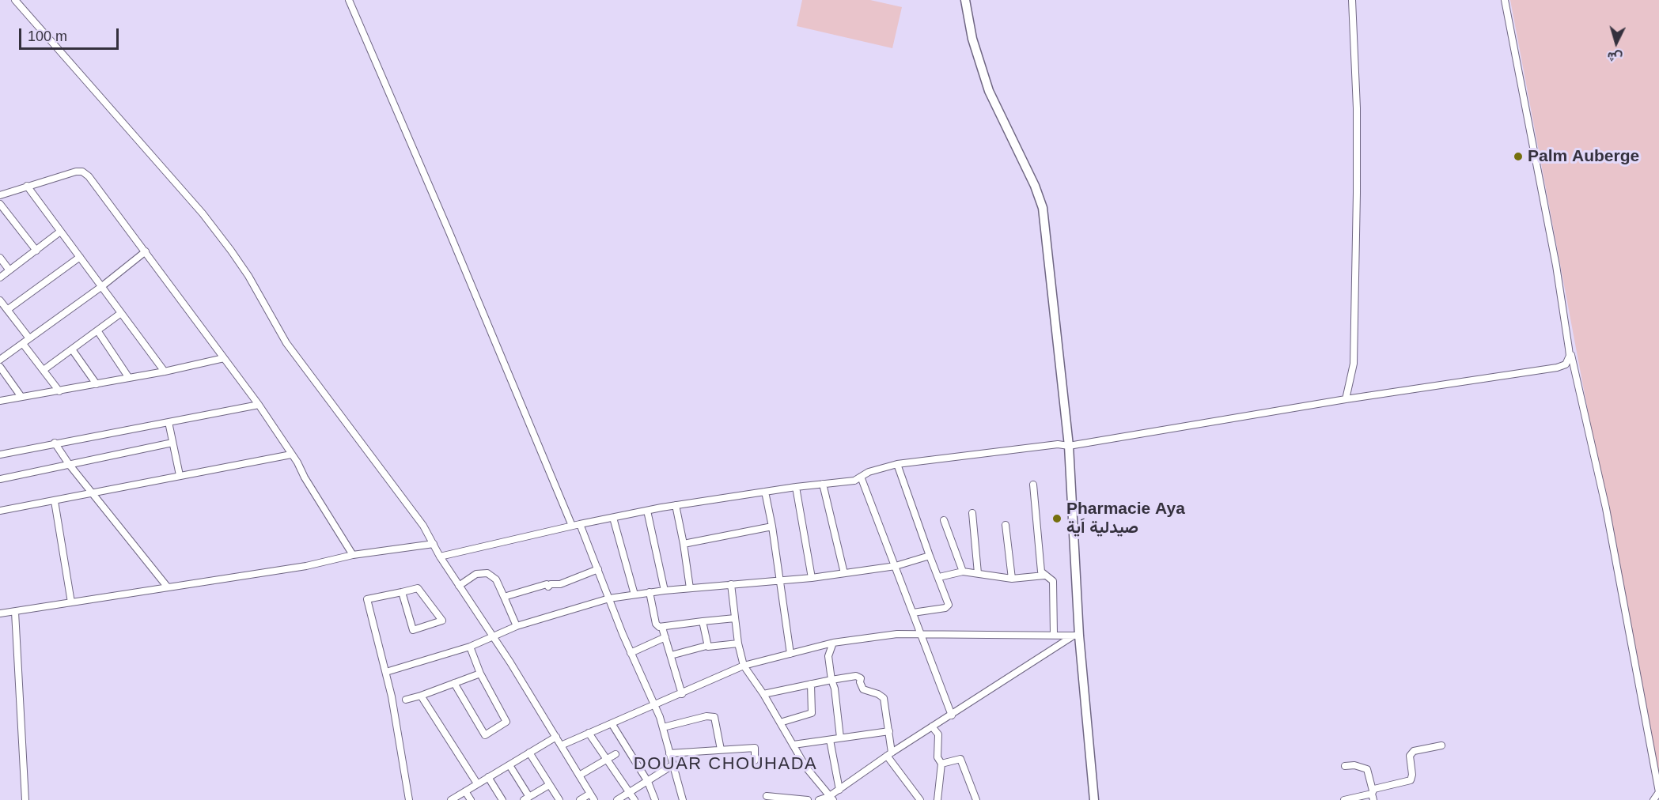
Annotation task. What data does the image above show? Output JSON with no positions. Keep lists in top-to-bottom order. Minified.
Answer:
{"districts":["DOUAR CHOUHADA"],"places":["Palm Auberge","Pharmacie Aya صيدلية اَية"],"scale_bar":"100 m","north":"bottom"}
